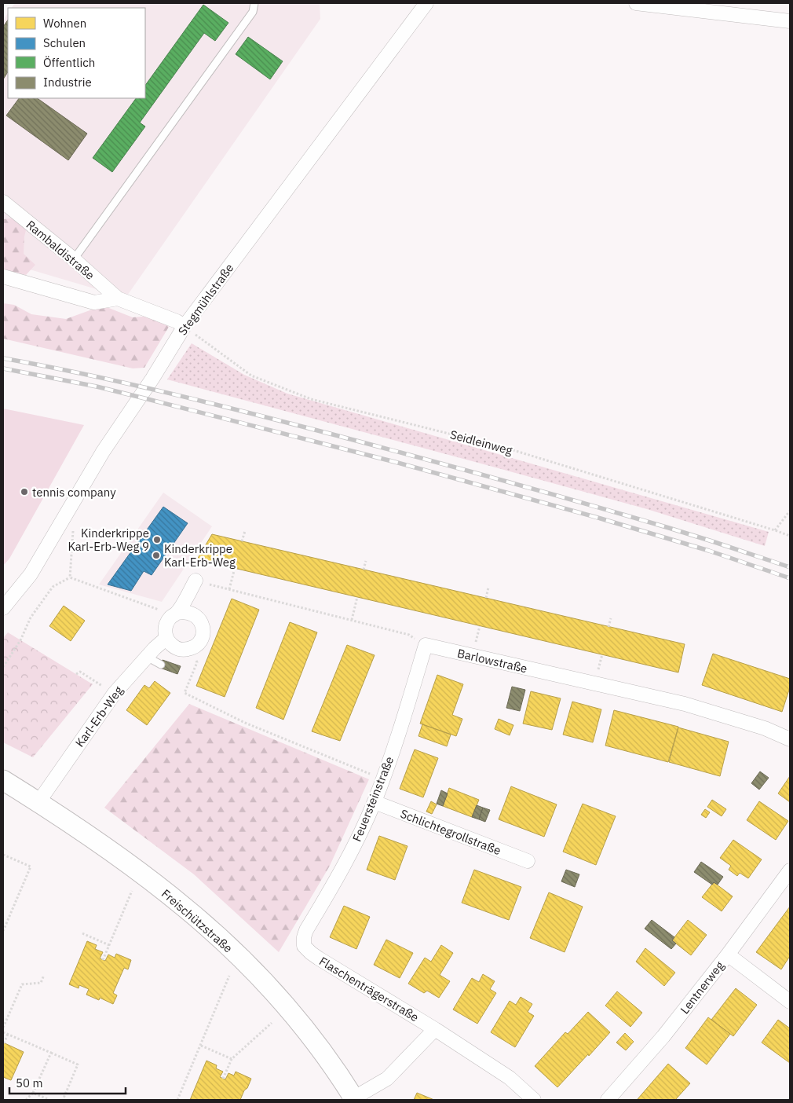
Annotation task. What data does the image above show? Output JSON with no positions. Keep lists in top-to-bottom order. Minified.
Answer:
{"streets":{"main road":["Freischützstraße"],"street":["Rambaldistraße","Stegmühlstraße","Barlowstraße","Karl-Erb-Weg","Feuersteinstraße","Schlichtegrollstraße","Lentnerweg","Flaschenträgerstraße"],"path":["Seidleinweg"]},"crossings":[["Stegmühlstraße","Seidleinweg"],["Barlowstraße","Feuersteinstraße"],["Karl-Erb-Weg","Freischützstraße"],["Feuersteinstraße","Schlichtegrollstraße"],["Feuersteinstraße","Flaschenträgerstraße"]],"places":["tennis company","Kinderkrippe Karl-Erb-Weg 9","Kinderkrippe Karl-Erb-Weg"],"legend":["Wohnen","Schulen","Öffentlich","Industrie"],"scale_bar":"50 m"}
